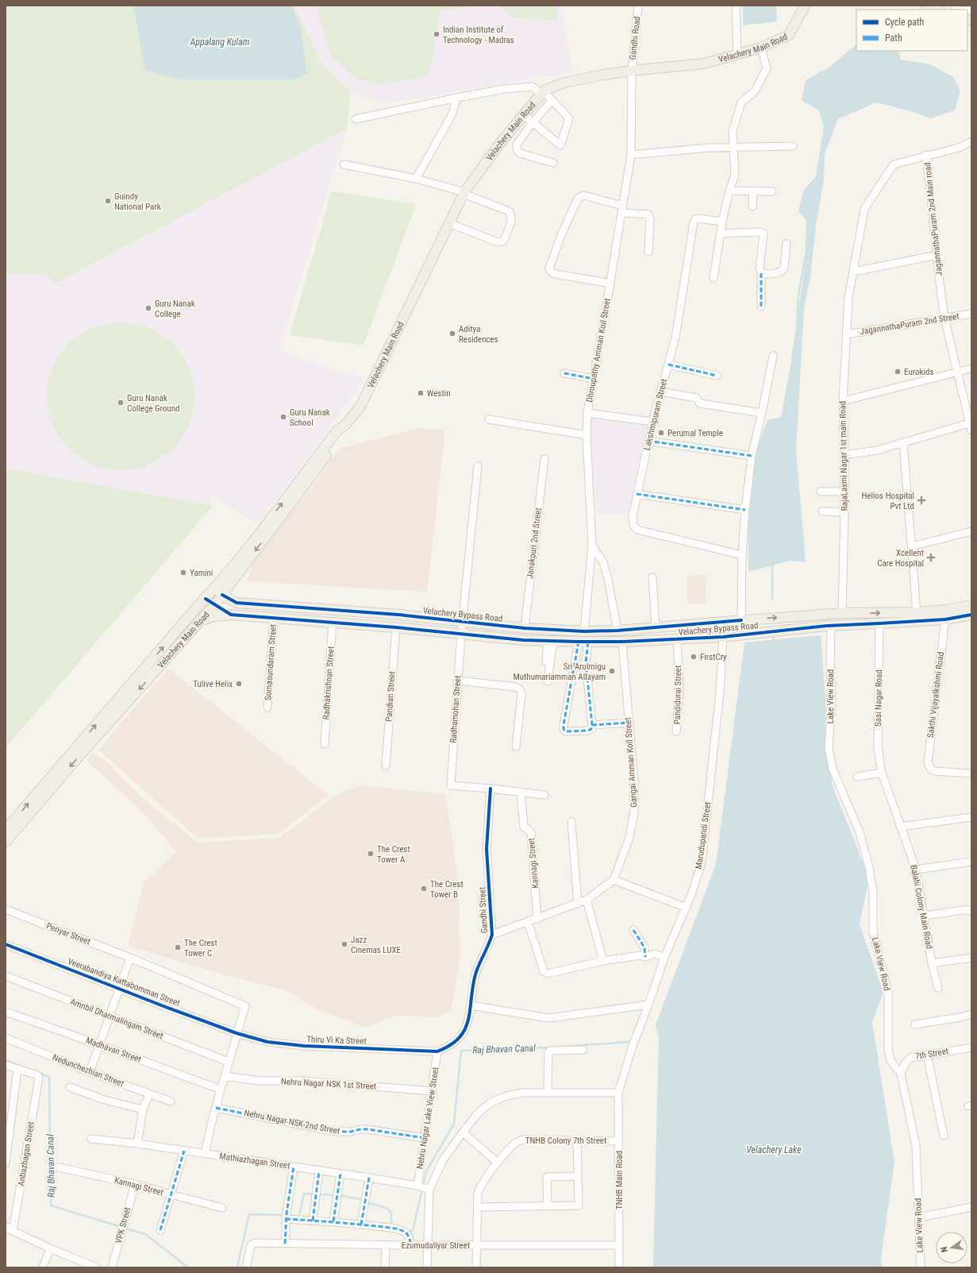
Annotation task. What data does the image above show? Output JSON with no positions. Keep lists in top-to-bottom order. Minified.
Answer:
{"streets":{"main road":["Velachery Main Road","Velachery Bypass Road"],"street":["Gandhi Road","JagannathaPuram 2nd Main road","JagannathaPuram 2nd Street","Dhroupathy Amman Koil Street","Lakshmipuram Street","RajaLaxmi Nagar 1st main Road","Janakpuri 2nd Street","Somasundaram Street","Radhakrishnan Street","Pandidurai Street","Sakthi Vijayalkshmi Road","Pandian Street","Lake View Road","Sasi Nagar Road","Radhamohan Street","Gangai Amman Koil Street","Marudupandi Street","Kannagi Street","Balahi Colony Main Road","Gandhi Street","Periyar Street","Veerabandiya Kattabomman Street","Amnbil Dharmalingam Street","Thiru Vi Ka Street","Madhavan Street","7th Street","Nedunchezhian Street","Nehru Nagar NSK 1st Street","Nehru Nagar Lake View Street","Nehru Nagar NSK 2nd Street","TNHB Colony 7th Street","Anbazhagan Street","Mathiazhagan Street","TNHB Main Road","VPK Street","Ezumudaliyar Street"]},"crossings":[["Gandhi Road","Velachery Main Road"],["Gandhi Road","Dhroupathy Amman Koil Street"],["Velachery Main Road","Dhroupathy Amman Koil Street"],["Velachery Main Road","Velachery Bypass Road"],["JagannathaPuram 2nd Main road","JagannathaPuram 2nd Street"],["JagannathaPuram 2nd Main road","RajaLaxmi Nagar 1st main Road"],["JagannathaPuram 2nd Street","RajaLaxmi Nagar 1st main Road"],["Dhroupathy Amman Koil Street","Velachery Bypass Road"],["RajaLaxmi Nagar 1st main Road","Velachery Bypass Road"],["Janakpuri 2nd Street","Velachery Bypass Road"],["Velachery Bypass Road","Somasundaram Street"],["Velachery Bypass Road","Radhakrishnan Street"],["Velachery Bypass Road","Pandidurai Street"],["Velachery Bypass Road","Sakthi Vijayalkshmi Road"],["Velachery Bypass Road","Pandian Street"],["Velachery Bypass Road","Lake View Road"],["Velachery Bypass Road","Sasi Nagar Road"],["Velachery Bypass Road","Radhamohan Street"],["Velachery Bypass Road","Gangai Amman Koil Street"],["Velachery Bypass Road","Marudupandi Street"],["Lake View Road","7th Street"],["Sasi Nagar Road","Balahi Colony Main Road"],["Radhamohan Street","Gandhi Street"],["Marudupandi Street","TNHB Main Road"],["Kannagi Street","VPK Street"],["Gandhi Street","Thiru Vi Ka Street"],["Gandhi Street","Nehru Nagar Lake View Street"],["Periyar Street","Veerabandiya Kattabomman Street"],["Periyar Street","Thiru Vi Ka Street"],["Veerabandiya Kattabomman Street","Thiru Vi Ka Street"],["Thiru Vi Ka Street","Nehru Nagar Lake View Street"],["Nehru Nagar NSK 1st Street","Nehru Nagar Lake View Street"],["Nehru Nagar Lake View Street","Nehru Nagar NSK 2nd Street"],["Nehru Nagar Lake View Street","Mathiazhagan Street"],["Nehru Nagar Lake View Street","Ezumudaliyar Street"],["TNHB Colony 7th Street","TNHB Main Road"],["TNHB Colony 7th Street","Ezumudaliyar Street"],["TNHB Main Road","Ezumudaliyar Street"]],"water":["Appalang Kulam","Raj Bhavan Canal","Velachery Lake"],"places":{"other":["Indian Institute of Technology - Madras","Guindy National Park","Guru Nanak College","Aditya Residences","Eurokids","Westin","Guru Nanak College Ground","Guru Nanak School","Perumal Temple","Yamini","FirstCry","Sri Arulmigu Muthumariamman Allayam","Tulive Helix","The Crest Tower A","The Crest Tower B","Jazz Cinemas LUXE","The Crest Tower C"],"health":["Helios Hospital Pvt Ltd","Xcellent Care Hospital"]},"legend":["Cycle path","Path"],"north":"left"}
